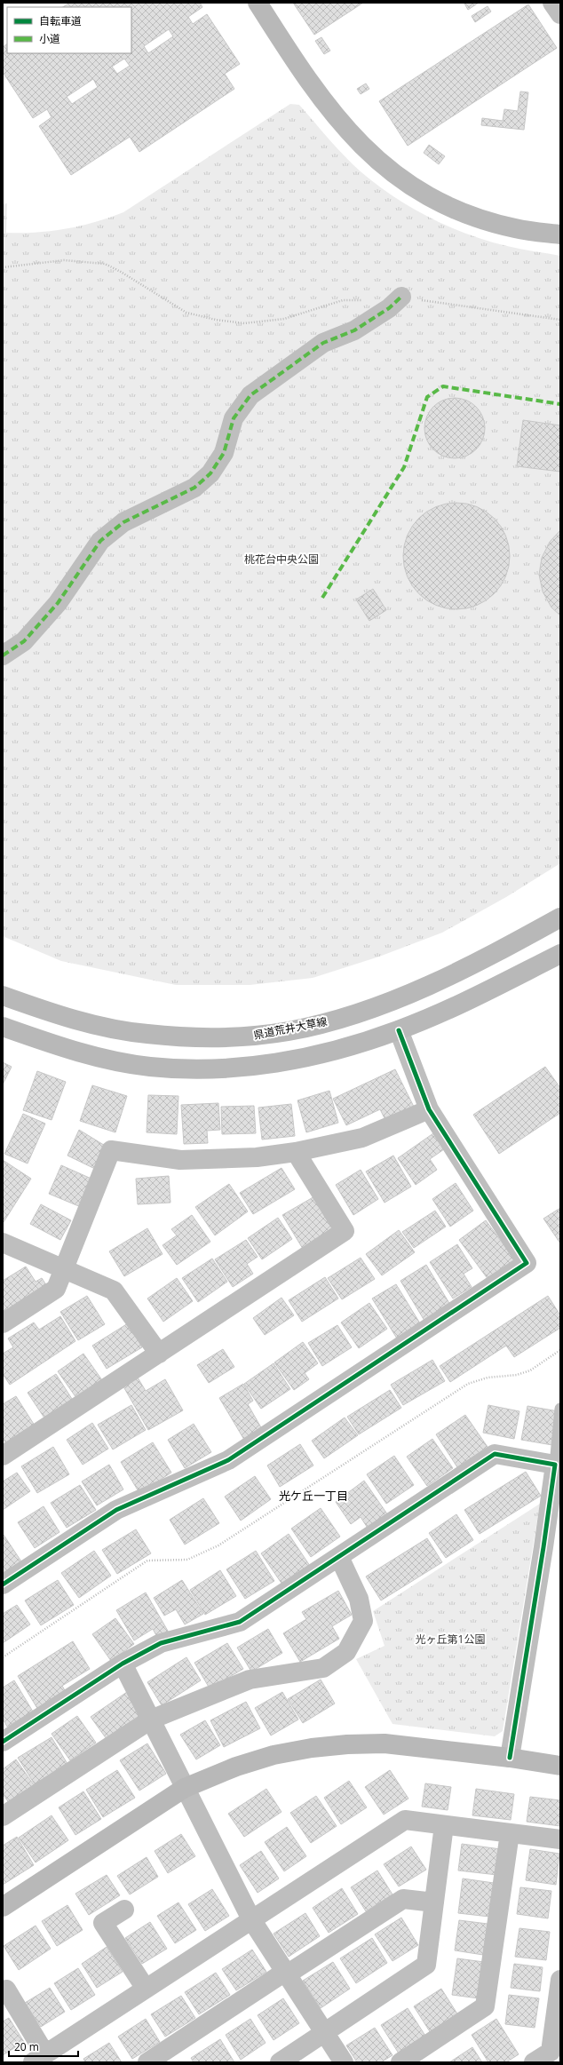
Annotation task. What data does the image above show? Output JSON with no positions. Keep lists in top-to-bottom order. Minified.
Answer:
{"streets":{"main road":["県道荒井大草線"]},"districts":["光ケ丘一丁目"],"parks":["桃花台中央公園","光ヶ丘第1公園"],"legend":["自転車道","小道"],"scale_bar":"20 m"}
